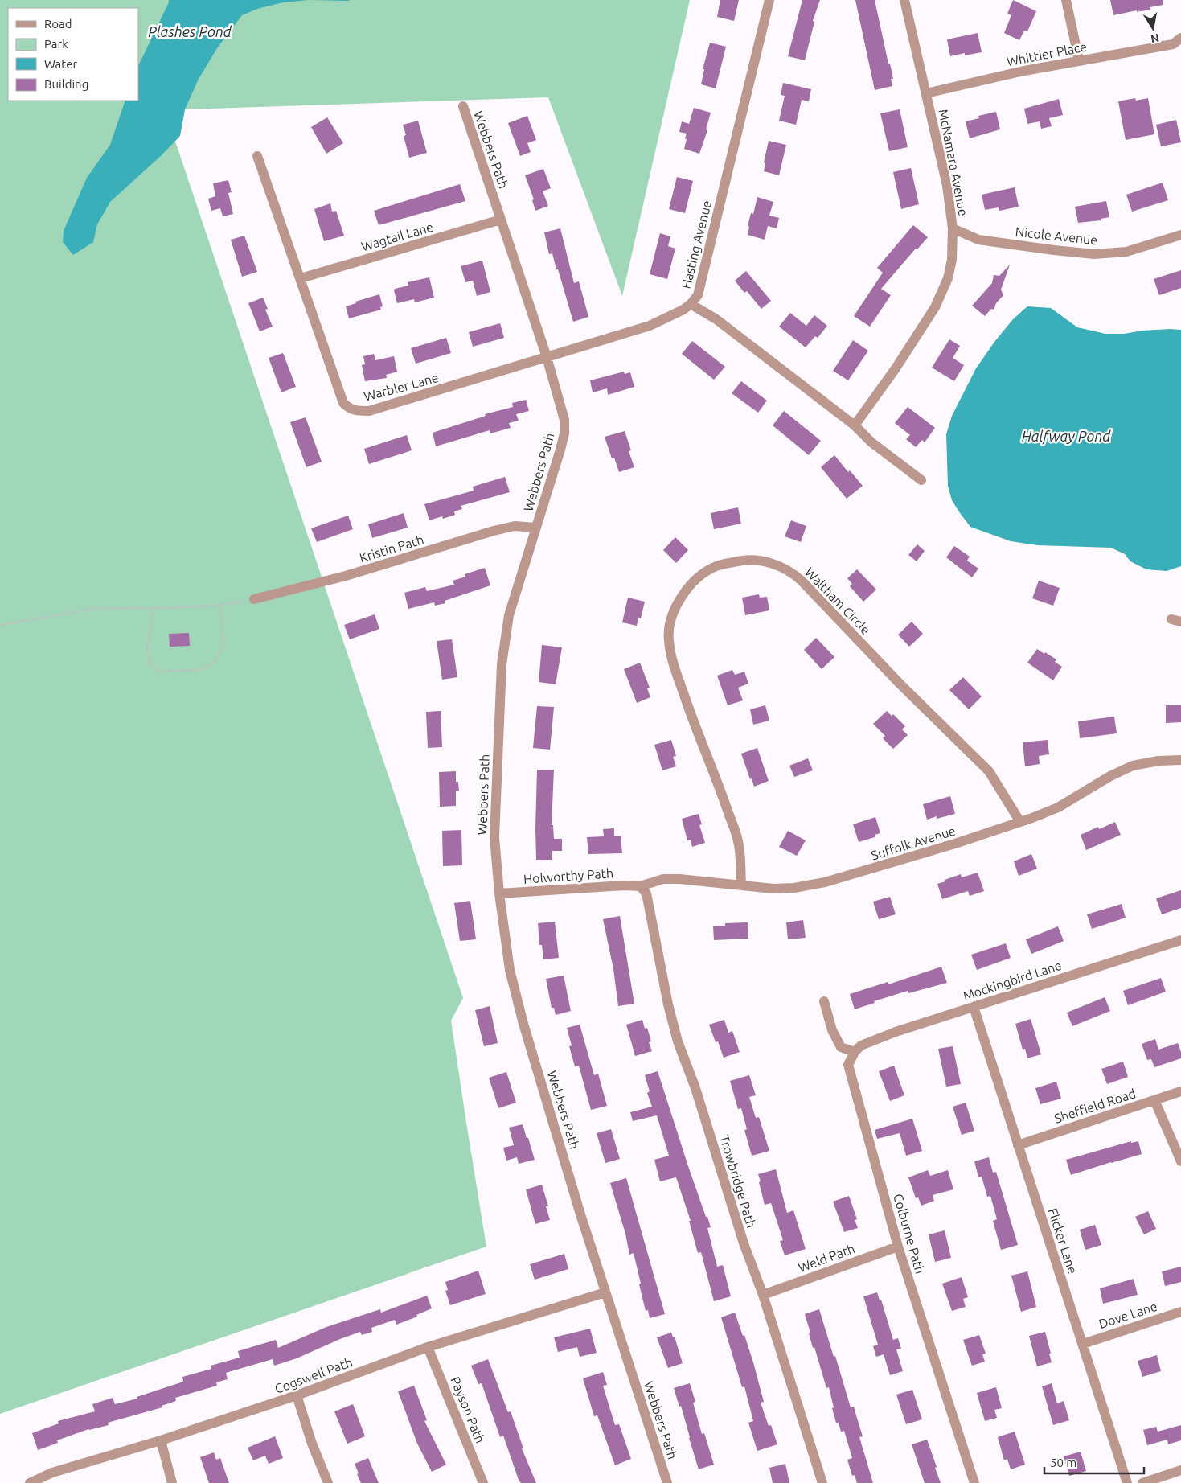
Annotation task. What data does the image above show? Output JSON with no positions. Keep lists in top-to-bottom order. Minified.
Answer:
{"streets":{"street":["Whittier Place","Webbers Path","McNamara Avenue","Nicole Avenue","Wagtail Lane","Hasting Avenue","Warbler Lane","Kristin Path","Waltham Circle","Suffolk Avenue","Holworthy Path","Mockingbird Lane","Sheffield Road","Trowbridge Path","Colburne Path","Flicker Lane","Weld Path","Dove Lane","Cogswell Path","Payson Path"]},"crossings":[["Whittier Place","McNamara Avenue"],["Webbers Path","Wagtail Lane"],["Webbers Path","Warbler Lane"],["Webbers Path","Kristin Path"],["Webbers Path","Holworthy Path"],["Webbers Path","Cogswell Path"],["McNamara Avenue","Nicole Avenue"],["McNamara Avenue","Hasting Avenue"],["Wagtail Lane","Warbler Lane"],["Hasting Avenue","Warbler Lane"],["Waltham Circle","Suffolk Avenue"],["Suffolk Avenue","Holworthy Path"],["Suffolk Avenue","Trowbridge Path"],["Holworthy Path","Trowbridge Path"],["Mockingbird Lane","Colburne Path"],["Mockingbird Lane","Flicker Lane"],["Sheffield Road","Flicker Lane"],["Trowbridge Path","Weld Path"],["Colburne Path","Weld Path"],["Flicker Lane","Dove Lane"],["Cogswell Path","Payson Path"]],"water":["Plashes Pond","Halfway Pond"],"legend":["Road","Park","Water","Building"],"scale_bar":"50 m","north":"bottom"}
